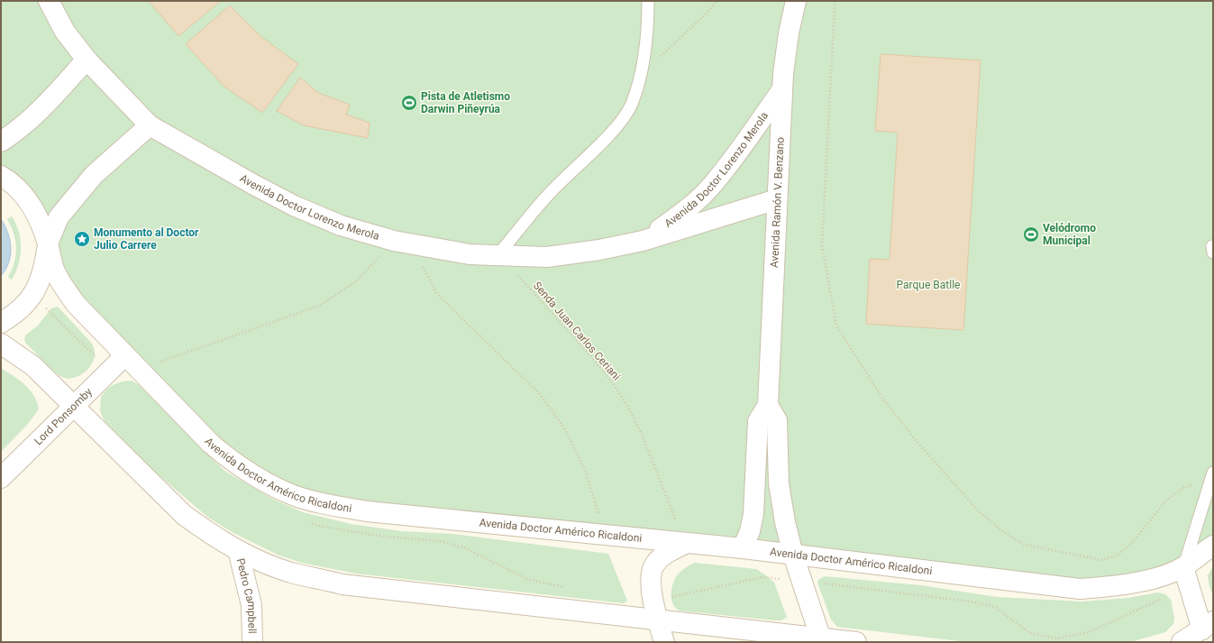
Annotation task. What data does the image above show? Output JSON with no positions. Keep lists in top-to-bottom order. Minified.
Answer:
{"streets":{"street":["Avenida Doctor Lorenzo Merola","Avenida Ramón V. Benzano","Lord Ponsomby","Avenida Doctor Américo Ricaldoni","Pedro Campbell"],"path":["Senda Juan Carlos Ceriani"]},"crossings":[["Avenida Doctor Lorenzo Merola","Avenida Ramón V. Benzano"],["Avenida Doctor Lorenzo Merola","Senda Juan Carlos Ceriani"],["Avenida Ramón V. Benzano","Avenida Doctor Américo Ricaldoni"],["Senda Juan Carlos Ceriani","Avenida Doctor Américo Ricaldoni"],["Lord Ponsomby","Avenida Doctor Américo Ricaldoni"]],"parks":["Parque Batlle"],"places":{"sports":["Pista de Atletismo Darwin Piñeyrúa","Velódromo Municipal"],"place":["Monumento al Doctor Julio Carrere"]}}
